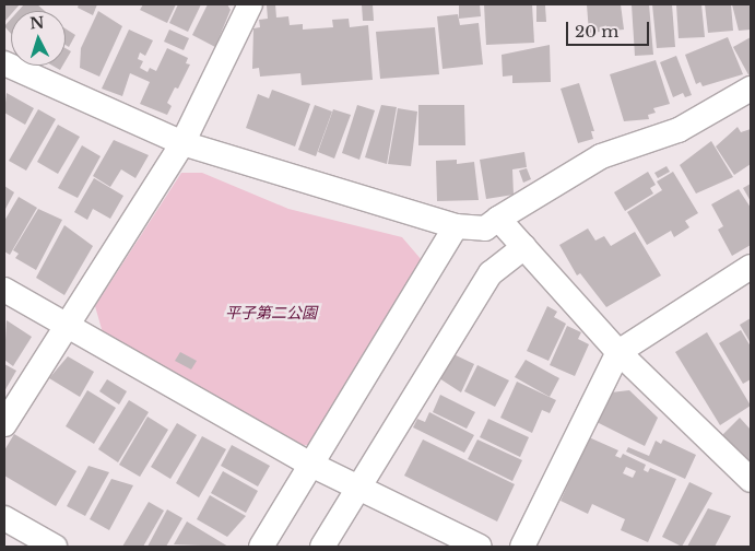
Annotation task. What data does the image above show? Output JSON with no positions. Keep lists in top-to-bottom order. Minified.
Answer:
{"parks":["平子第二公園"],"scale_bar":"20 m","north":"top"}
